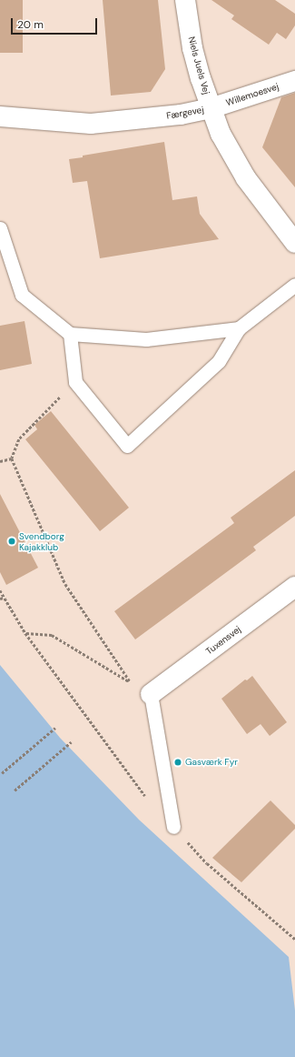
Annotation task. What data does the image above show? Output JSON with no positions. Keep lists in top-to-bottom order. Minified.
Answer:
{"streets":{"street":["Niels Juels Vej","Willemoesvej","Færgevej","Tuxensvej"]},"crossings":[["Niels Juels Vej","Willemoesvej"],["Niels Juels Vej","Færgevej"],["Willemoesvej","Færgevej"]],"places":["Svendborg Kajakklub","Gasværk Fyr"],"scale_bar":"20 m"}
